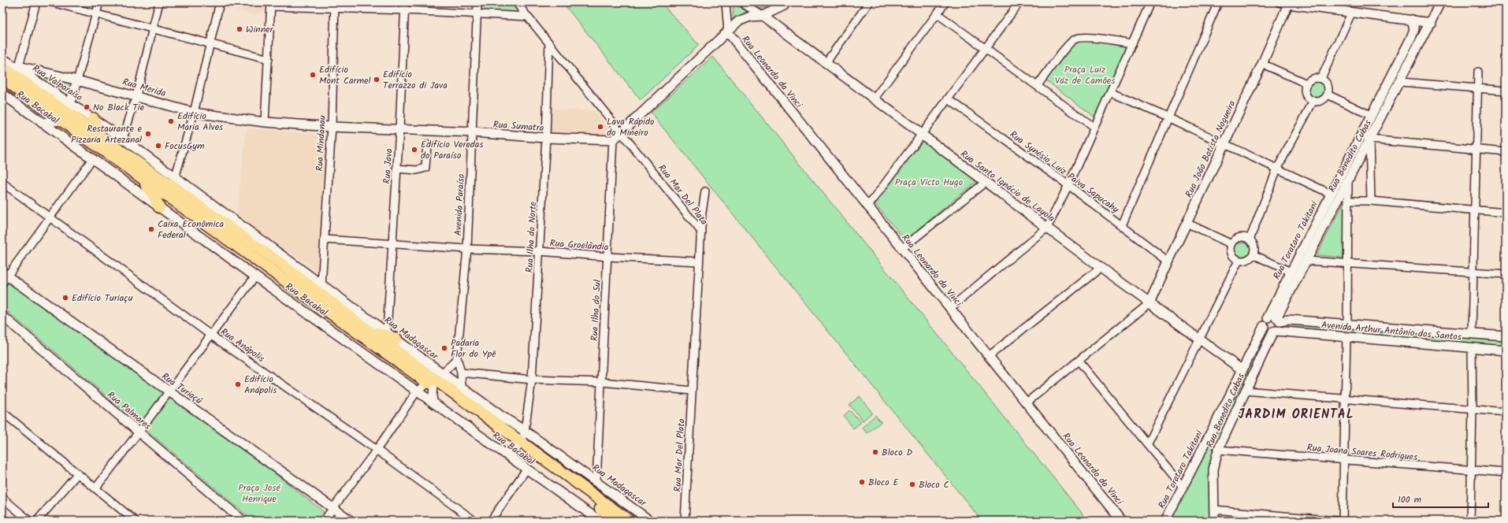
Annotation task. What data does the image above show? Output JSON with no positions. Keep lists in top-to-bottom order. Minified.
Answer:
{"streets":{"street":["Rua Leonardo da Vinci","Rua Valparaíso","Rua Merida","Rua Bacabal","Rua Sumatra","Rua Mindanau","Rua João Batista Nogueira","Rua Benedito Cubas","Rua Java","Rua Synésio Luiz Paiva Sapucahy","Rua Santo Ignácio de Layola","Rua Mar Del Plata","Avenida Paraíso","Rua Ilha do Norte","Rua Torataro Takitani","Rua Groelândia","Rua Ilha do Sul","Avenida Arthur Antônio dos Santos","Rua Madagascar","Rua Anápolis","Rua Turiaçú","Rua Palmares","Rua Joana Soares Rodrigues"]},"crossings":[["Rua Valparaíso","Rua Merida"],["Rua Merida","Rua Sumatra"],["Rua Sumatra","Rua Mindanau"],["Rua Sumatra","Rua Java"],["Rua Sumatra","Avenida Paraíso"],["Rua Sumatra","Rua Ilha do Norte"],["Rua Sumatra","Rua Ilha do Sul"],["Rua Mindanau","Rua Groelândia"],["Rua Mindanau","Rua Madagascar"],["Rua João Batista Nogueira","Rua Synésio Luiz Paiva Sapucahy"],["Rua João Batista Nogueira","Rua Santo Ignácio de Layola"],["Rua Benedito Cubas","Rua Torataro Takitani"],["Rua Benedito Cubas","Avenida Arthur Antônio dos Santos"],["Rua Benedito Cubas","Rua Joana Soares Rodrigues"],["Rua Java","Rua Groelândia"],["Rua Java","Rua Madagascar"],["Rua Santo Ignácio de Layola","Rua Torataro Takitani"],["Rua Mar Del Plata","Rua Ilha do Norte"],["Rua Mar Del Plata","Rua Groelândia"],["Avenida Paraíso","Rua Groelândia"],["Avenida Paraíso","Rua Madagascar"],["Rua Ilha do Norte","Rua Groelândia"],["Rua Ilha do Norte","Rua Madagascar"],["Rua Torataro Takitani","Avenida Arthur Antônio dos Santos"],["Rua Groelândia","Rua Ilha do Sul"],["Rua Ilha do Sul","Rua Madagascar"]],"districts":["JARDIM ORIENTAL"],"parks":["Praça Luiz Váz de Camões","Praça Victo Hugo","Praça José Henrique"],"places":["Winner","Edifício Mont Carmel","Edifício Terrazzo di Java","No Black Tie","Edifício Maria Alves","Lava Rápido do Mineiro","Restaurante e Pizzaria Artezanal","FocusGym","Edifício Veredas do Paraíso","Caixa Econômica Federal","Edifício Turiaçu","Padaria Flor do Ypê","Edifício Anápolis","Bloco D","Bloco E","Bloco C"],"scale_bar":"100 m"}
